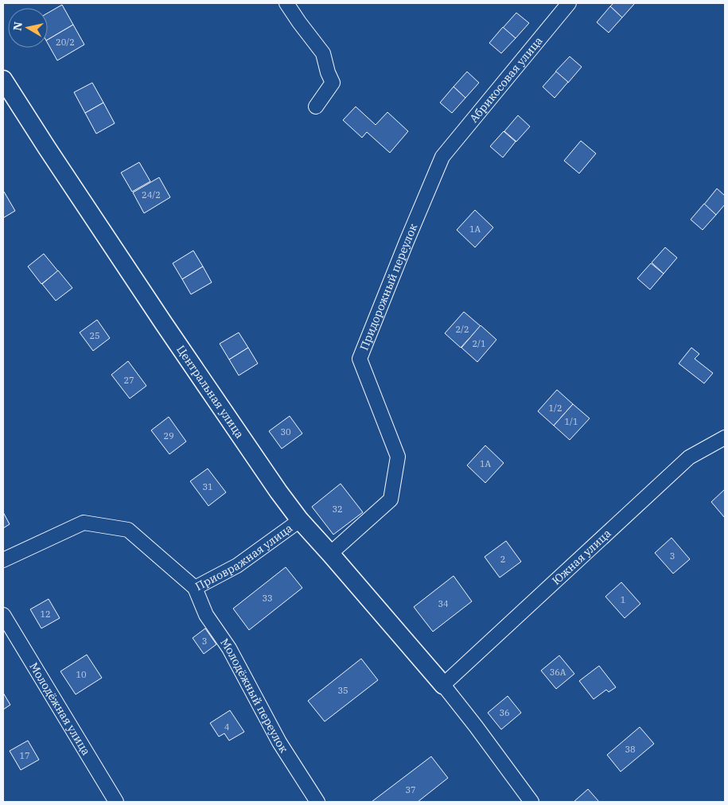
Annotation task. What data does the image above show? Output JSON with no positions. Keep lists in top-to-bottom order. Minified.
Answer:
{"streets":{"street":["Абрикосовая улица","Придорожный переулок","Центральная улица","Приовражная улица","Южная улица","Молодёжный переулок","Молодёжная улица"]},"crossings":[["Абрикосовая улица","Придорожный переулок"],["Придорожный переулок","Центральная улица"],["Центральная улица","Приовражная улица"],["Центральная улица","Южная улица"],["Приовражная улица","Молодёжный переулок"]],"house_numbers":["20/2","24/2","1А","2/2","25","2/1","27","1/2","1/1","30","29","1А","31","32","3","2","33","1","34","12","3","36А","10","35","36","4","38","17","37"],"north":"left"}
